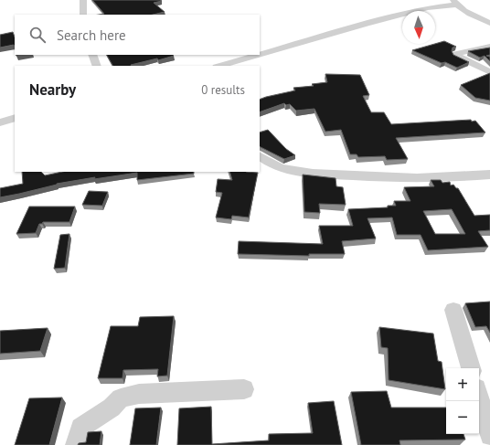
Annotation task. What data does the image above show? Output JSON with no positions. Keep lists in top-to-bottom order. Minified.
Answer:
{"north":"bottom","page":{"search":"Search here","heading":["Nearby","0 results"],"map_buttons":["+","−"]}}
